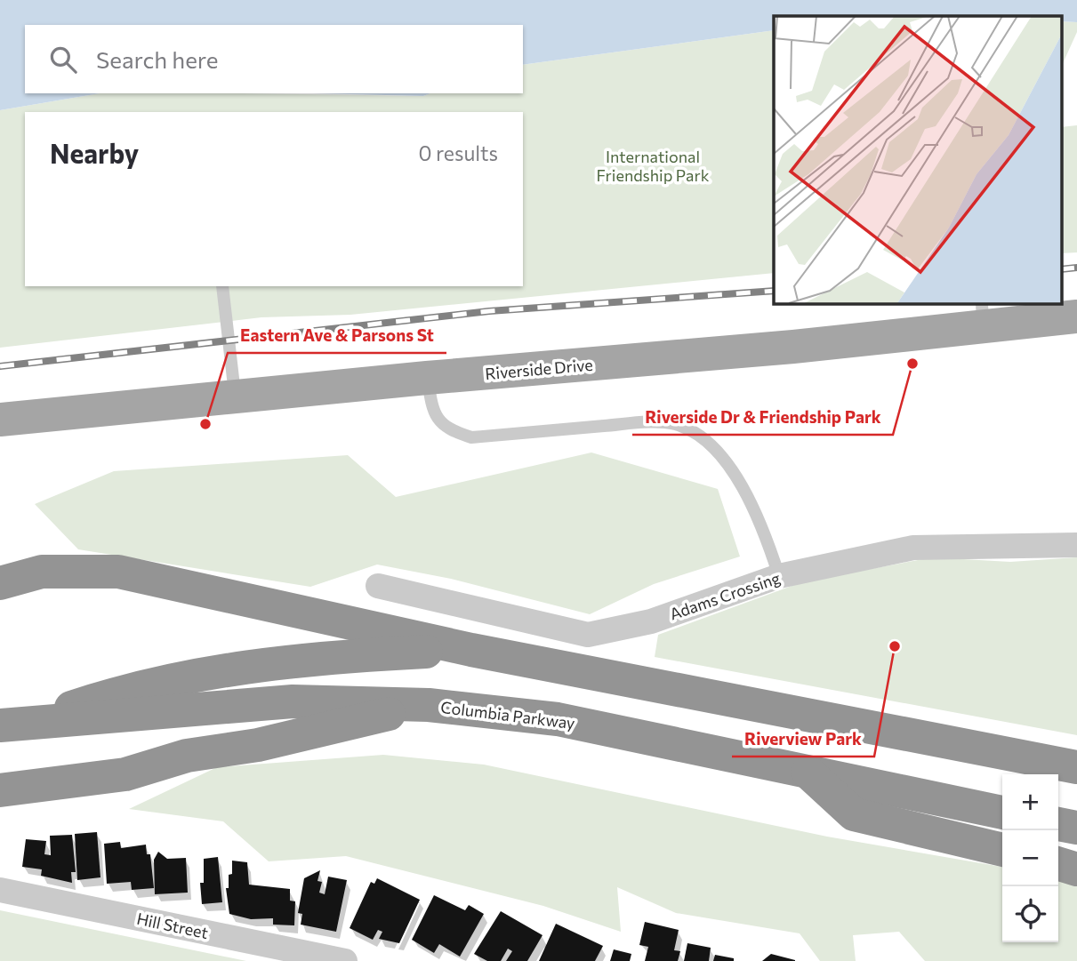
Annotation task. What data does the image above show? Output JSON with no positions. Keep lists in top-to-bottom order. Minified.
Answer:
{"streets":{"highway":["Columbia Parkway"],"main road":["Riverside Drive"],"street":["Adams Crossing","Hill Street"]},"parks":["International Friendship Park"],"places":["Riverside Dr & Friendship Park","Eastern Ave & Parsons St","Riverview Park"],"page":{"search":"Search here","heading":["Nearby","0 results"],"map_buttons":["+","−"]}}
